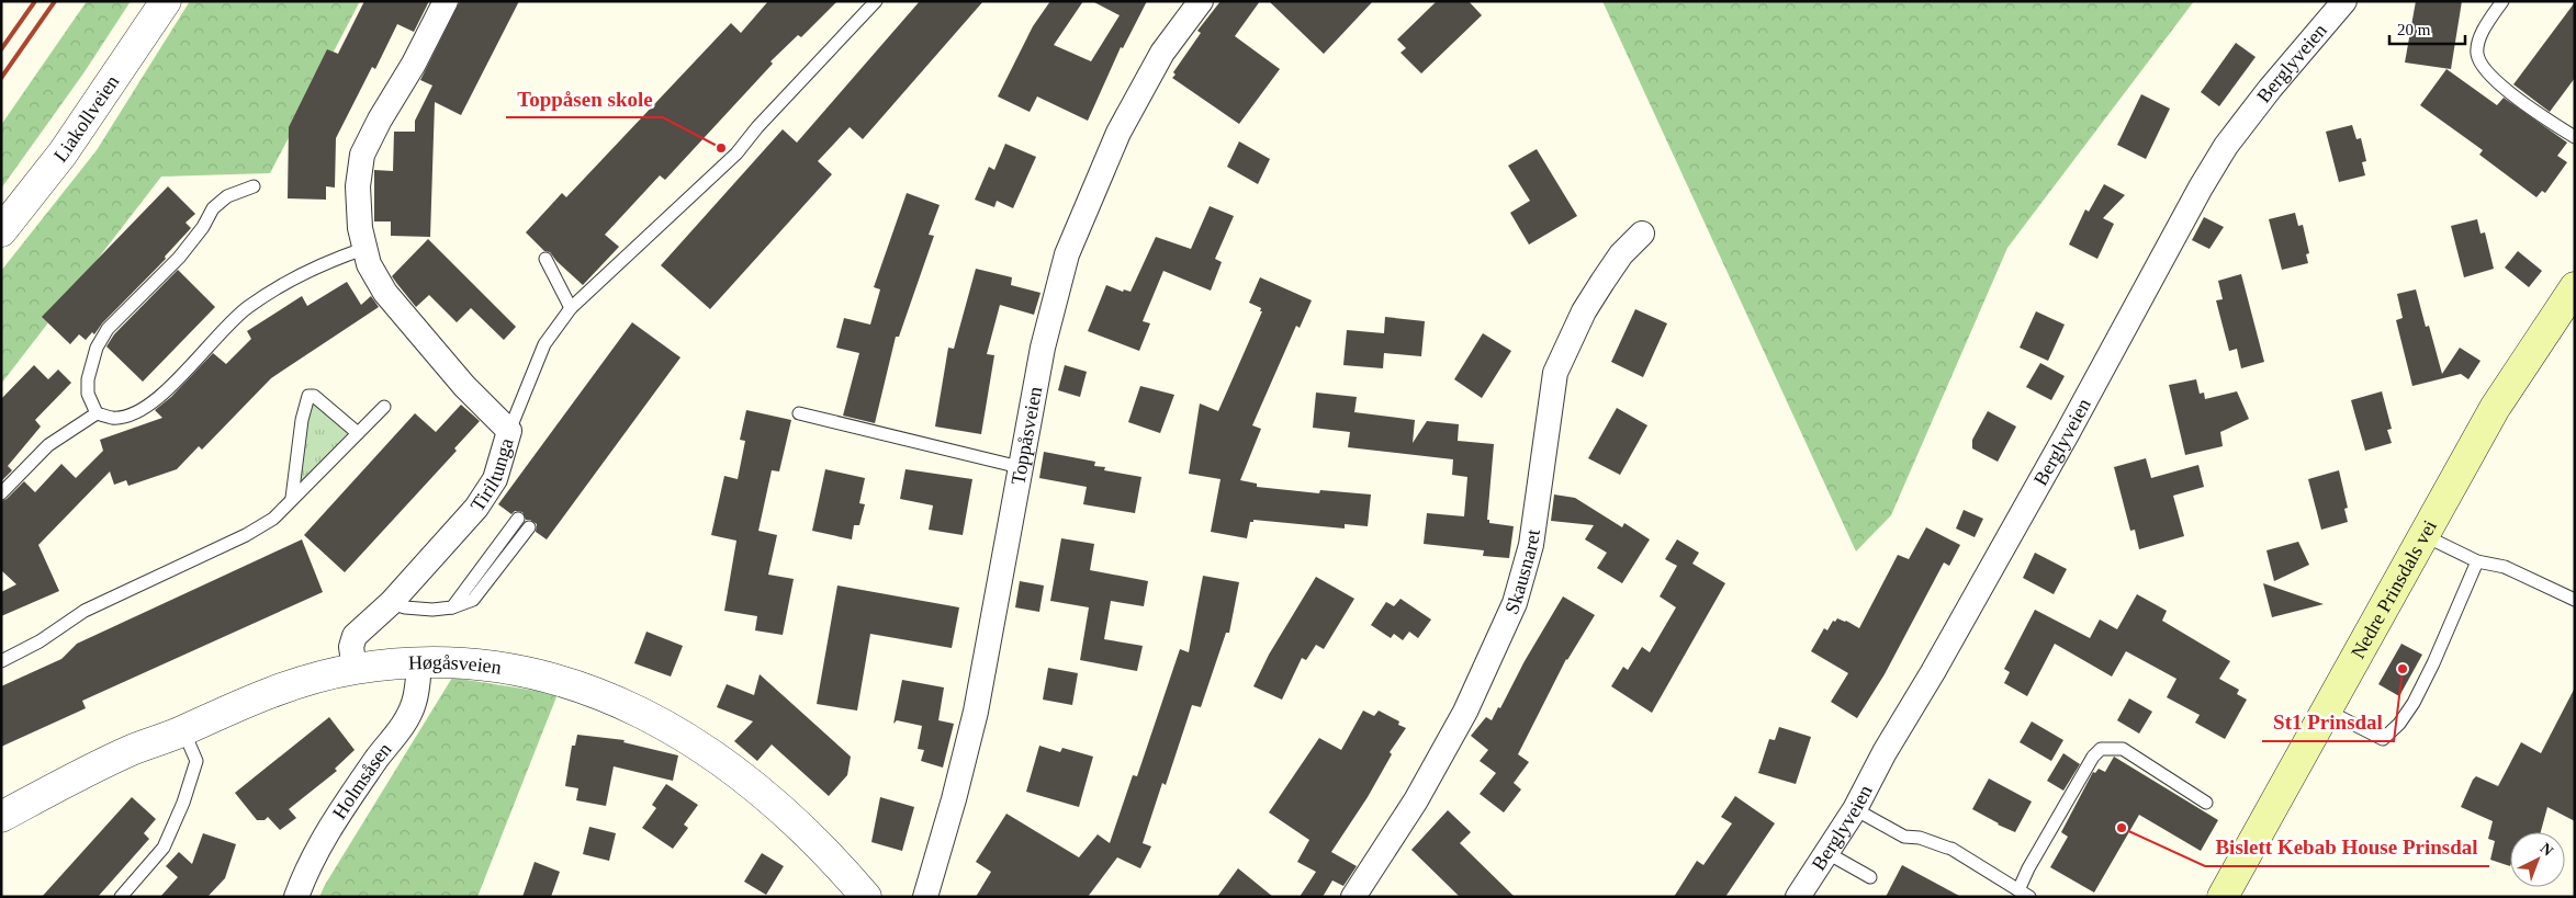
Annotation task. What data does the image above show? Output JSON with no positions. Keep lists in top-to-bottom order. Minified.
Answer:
{"streets":{"main road":["Nedre Prinsdals vei"],"street":["Berglyveien","Liakollveien","Toppåsveien","Tiriltunga","Skausnaret","Høgåsveien","Holmsåsen"]},"crossings":[["Tiriltunga","Høgåsveien"],["Høgåsveien","Holmsåsen"]],"places":["Toppåsen skole","St1 Prinsdal","Bislett Kebab House Prinsdal"],"scale_bar":"20 m","north":"top right"}
